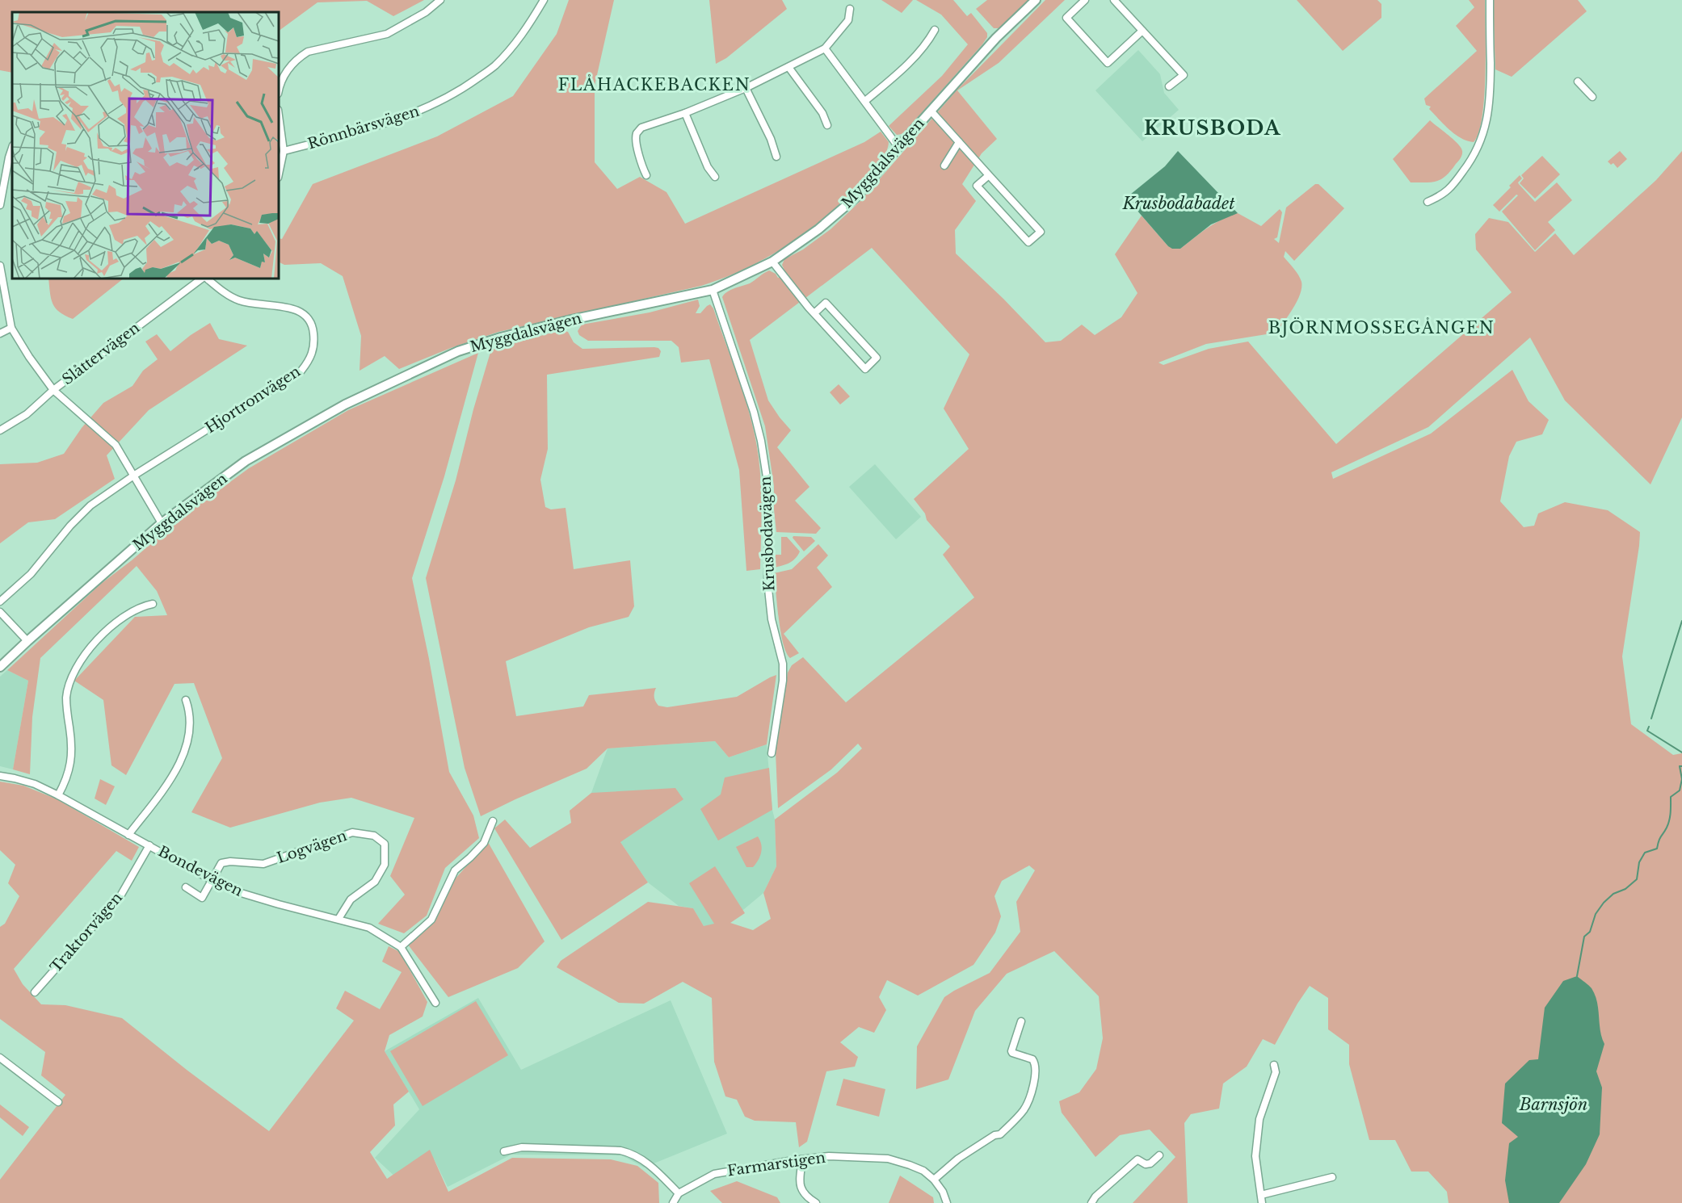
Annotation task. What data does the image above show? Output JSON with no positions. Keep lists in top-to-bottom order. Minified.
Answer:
{"streets":{"street":["Rönnbärsvägen","Myggdalsvägen","Slåttervägen","Hjortronvägen","Krusbodavägen","Logvägen","Bondevägen","Traktorvägen","Farmarstigen"]},"crossings":[["Myggdalsvägen","Krusbodavägen"],["Logvägen","Bondevägen"],["Bondevägen","Traktorvägen"]],"districts":["FLÅHACKEBACKEN","KRUSBODA","BJÖRNMOSSEGÅNGEN"],"water":["Krusbodabadet","Barnsjön"]}
